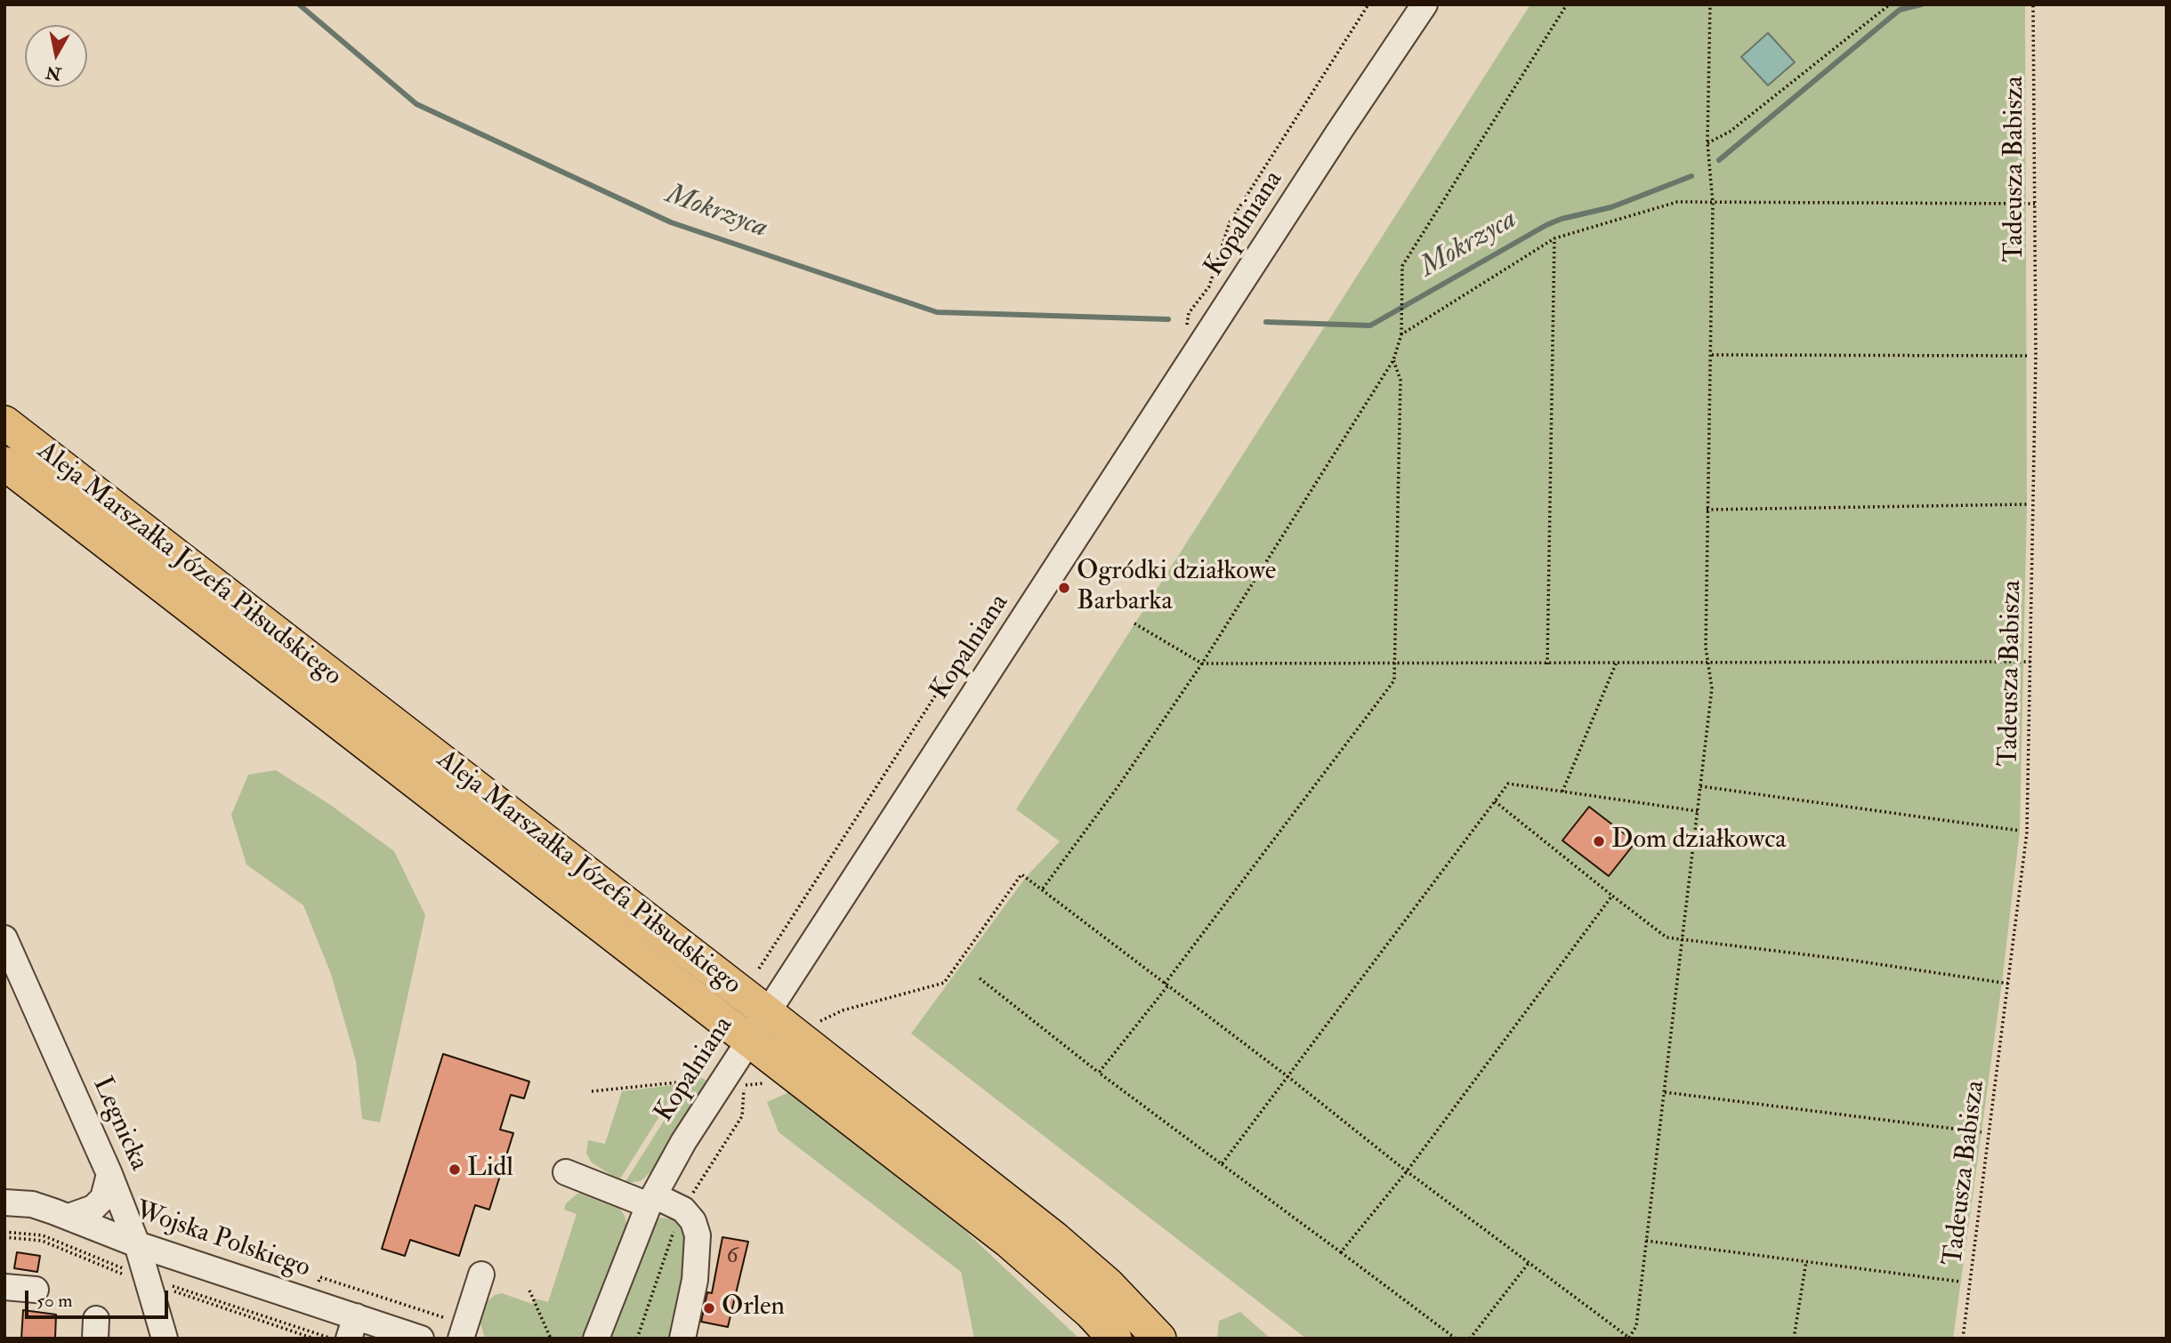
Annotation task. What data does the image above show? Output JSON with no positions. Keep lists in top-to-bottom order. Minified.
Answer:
{"streets":{"main road":["Aleja Marszałka Józefa Piłsudskiego"],"street":["Kopalniana","Legnicka","Wojska Polskiego"],"path":["Tadeusza Babisza"]},"crossings":[["Kopalniana","Aleja Marszałka Józefa Piłsudskiego"],["Legnicka","Wojska Polskiego"]],"water":["Mokrzyca"],"places":["Ogródki działkowe Barbarka","Dom działkowca","Lidl","Orlen"],"house_numbers":["6"],"scale_bar":"50 m","north":"bottom"}
